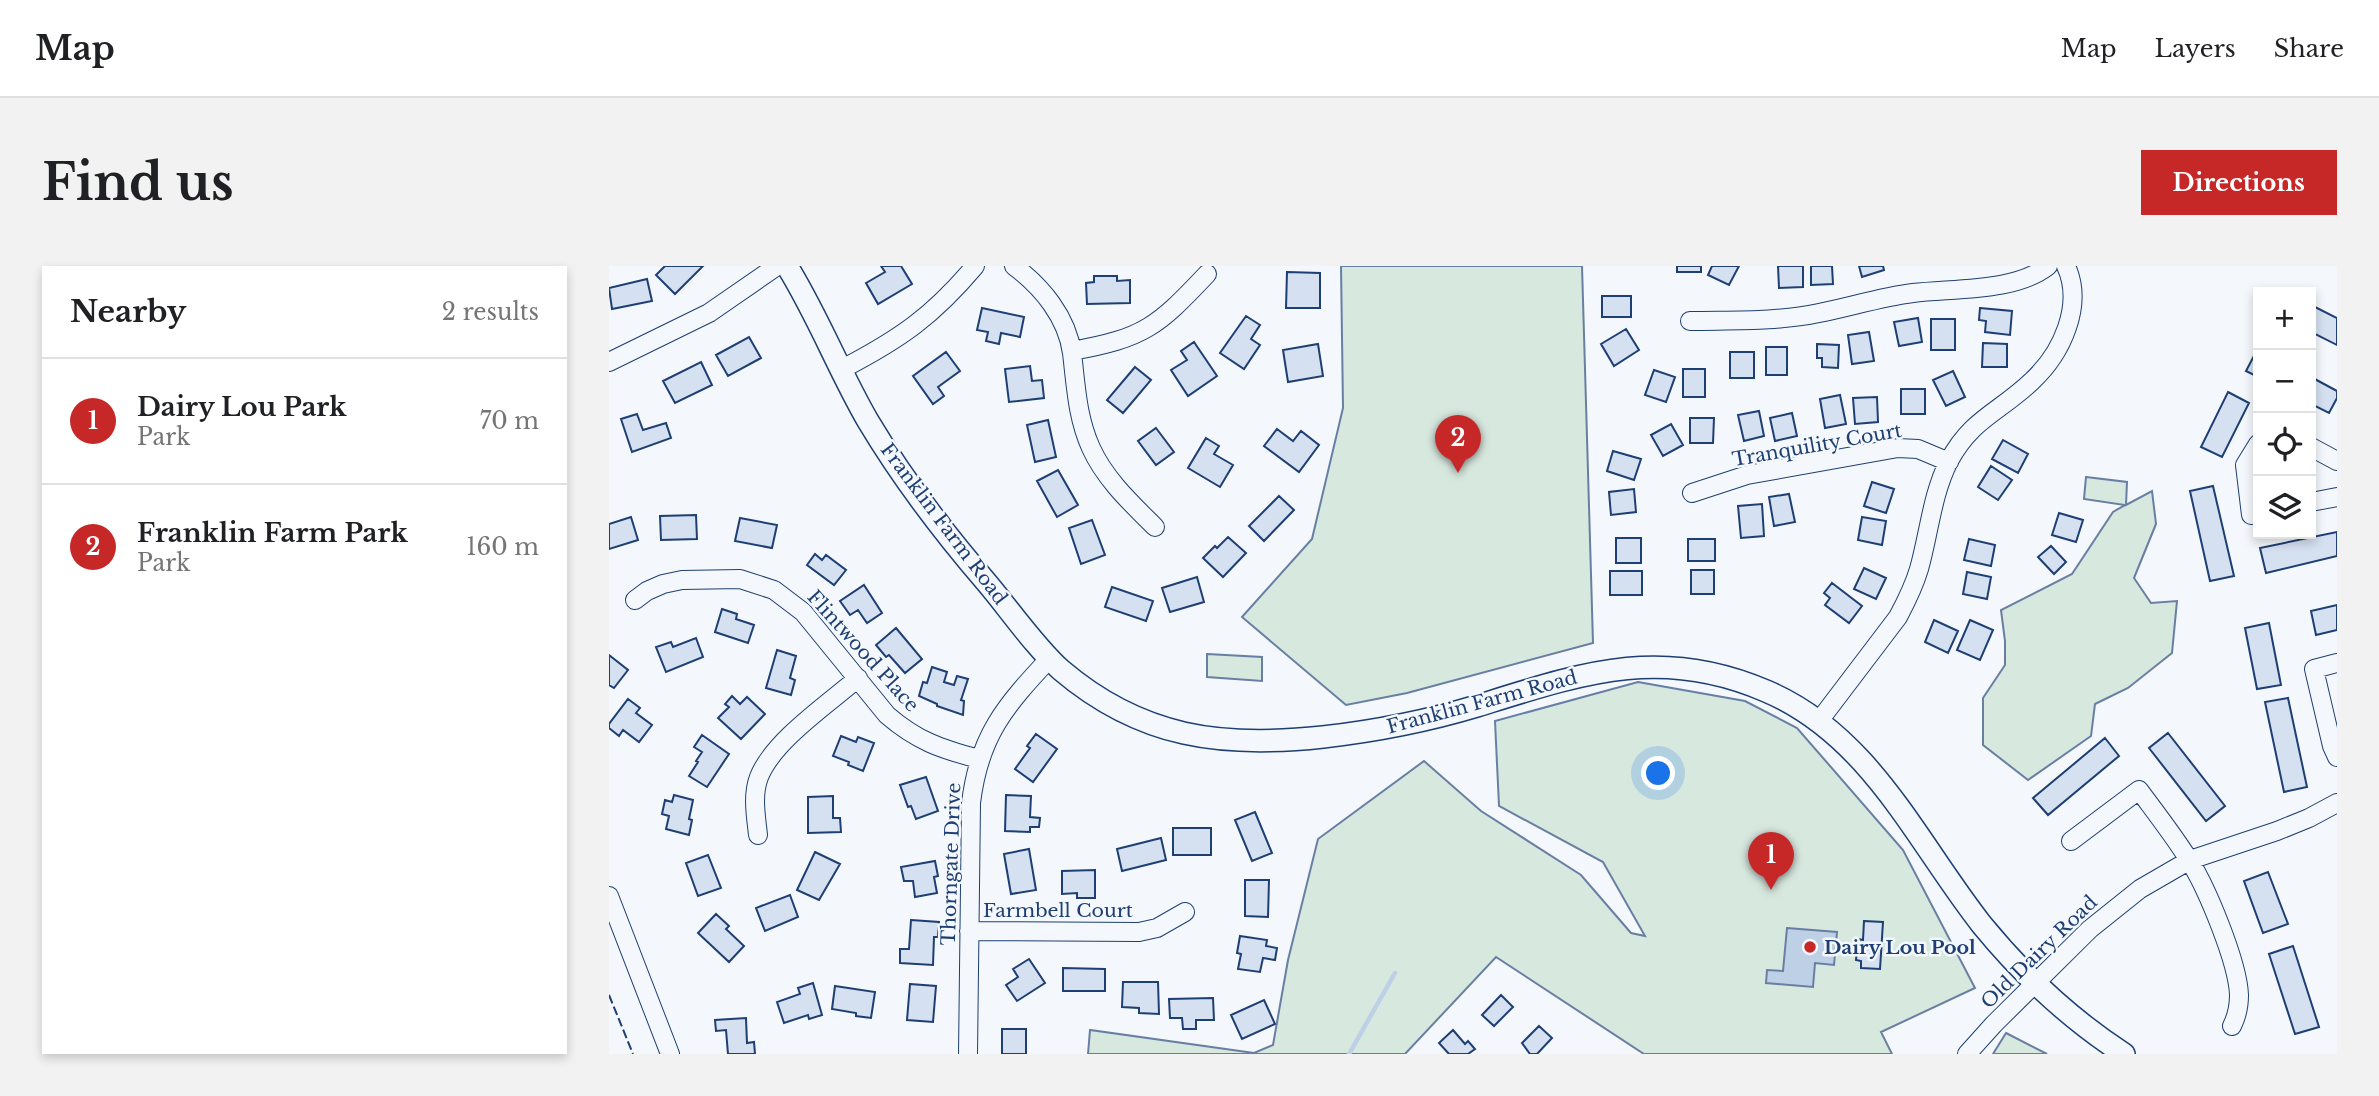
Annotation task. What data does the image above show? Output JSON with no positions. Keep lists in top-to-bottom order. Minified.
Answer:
{"streets":{"main road":["Franklin Farm Road"],"street":["Tranquility Court","Flintwood Place","Thorngate Drive","Farmbell Court","Old Dairy Road"]},"crossings":[["Franklin Farm Road","Thorngate Drive"],["Franklin Farm Road","Old Dairy Road"],["Flintwood Place","Thorngate Drive"],["Thorngate Drive","Farmbell Court"]],"places":["Dairy Lou Pool"],"page":{"header":"Map","nav":["Map","Layers","Share"],"buttons":"Directions","title":"Find us","heading":["Nearby","2 results"],"map_buttons":["+","−"],"list":[{"mark":"1","name":"Dairy Lou Park","note":"Park","value":"70 m"},{"mark":"2","name":"Franklin Farm Park","note":"Park","value":"160 m"}],"pins":["2","1"]}}
